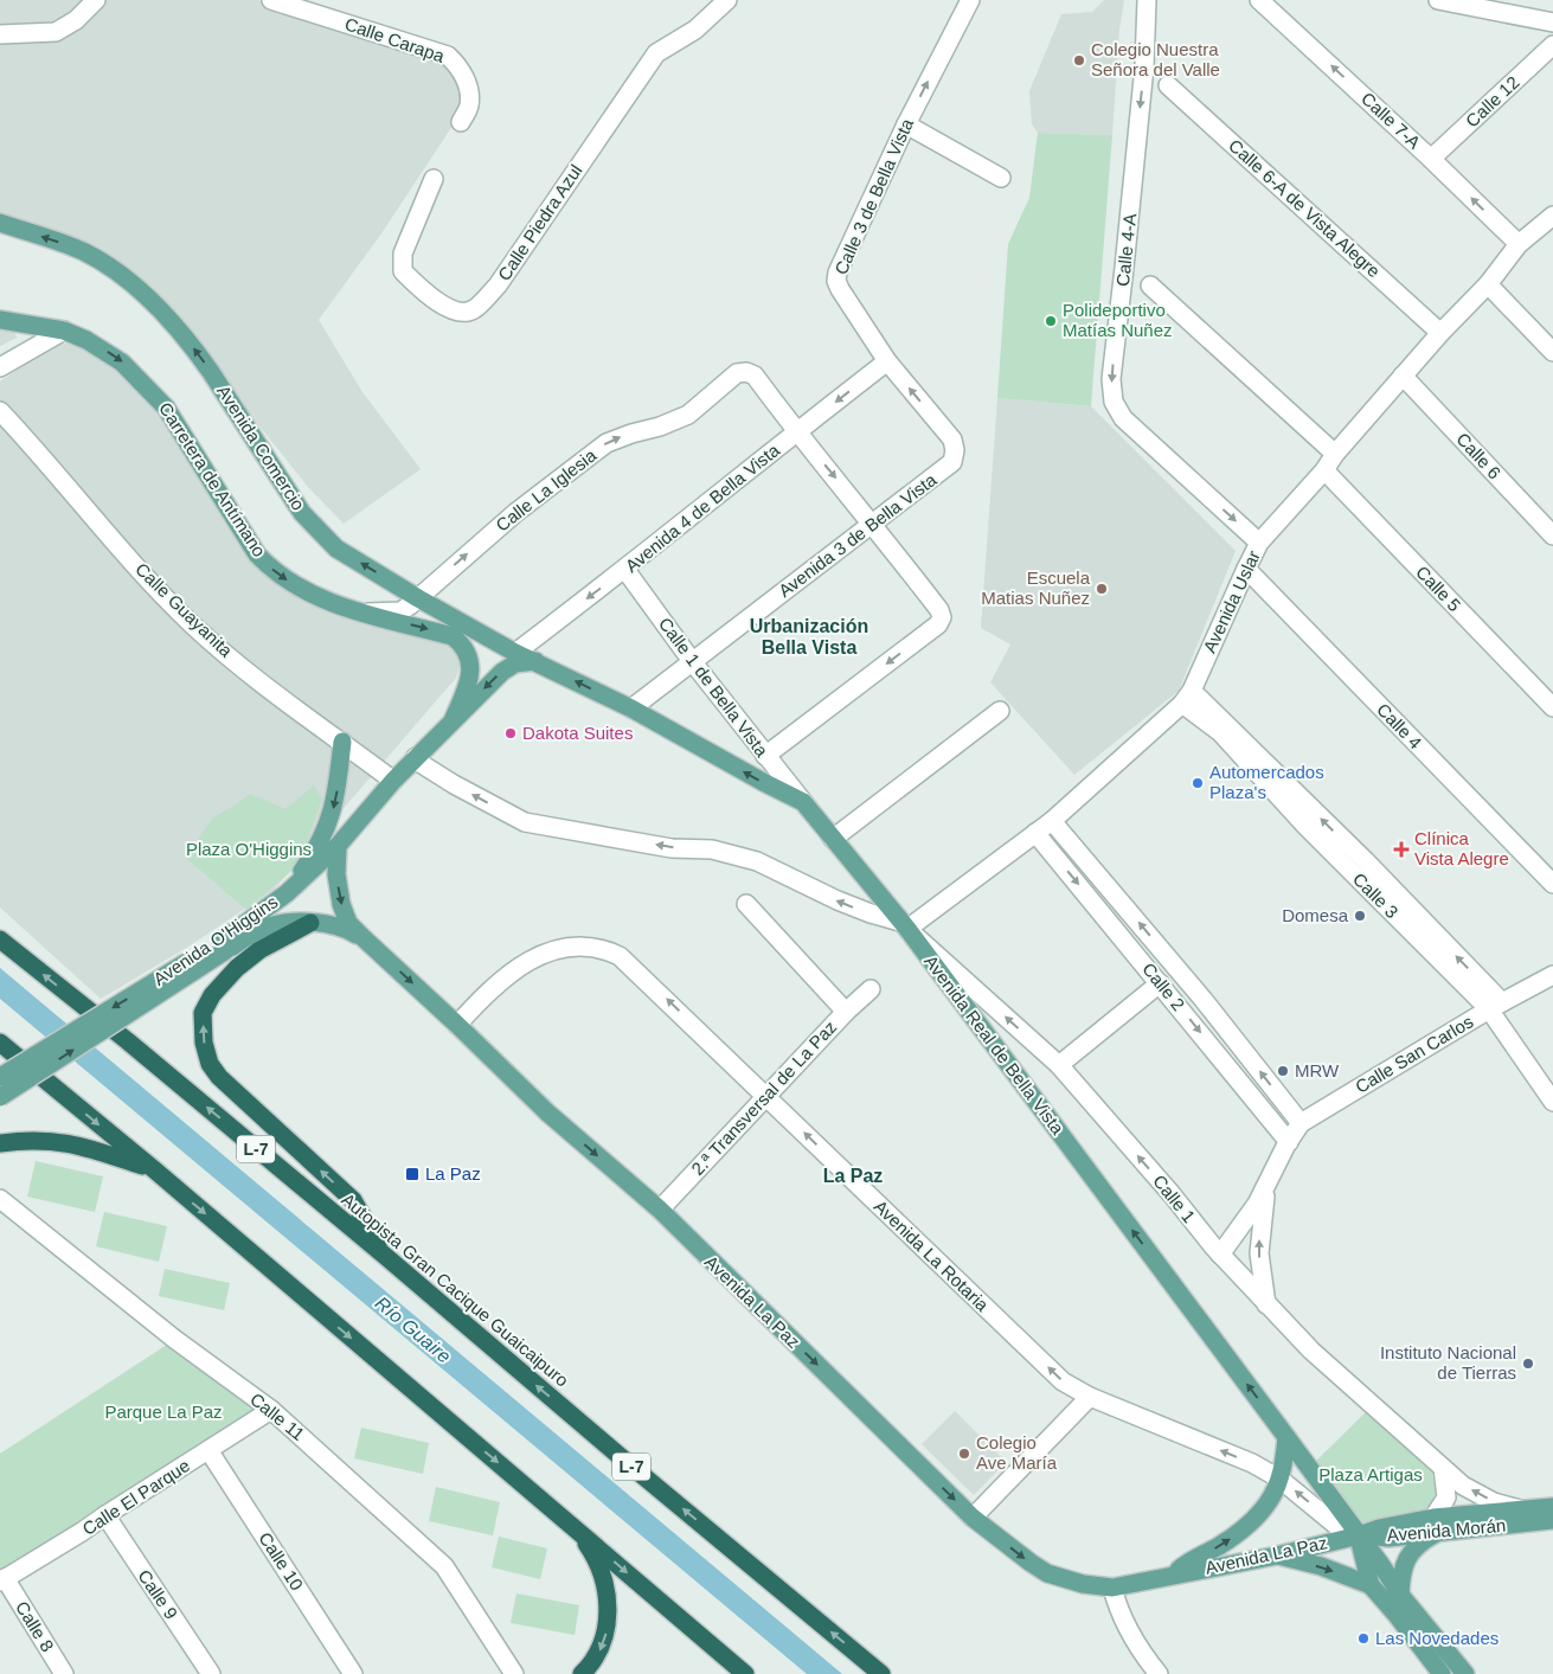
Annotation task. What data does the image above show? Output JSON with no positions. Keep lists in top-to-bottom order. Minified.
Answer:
{"streets":{"highway":["L-7","Autopista Gran Cacique Guaicaipuro"],"main road":["Avenida Comercio","Carretera de Antímano","Avenida O'Higgins","Avenida Real de Bella Vista","Avenida La Paz","Avenida Morán"],"street":["Calle Carapa","Calle 12","Calle 7-A","Calle 3 de Bella Vista","Calle 6-A de Vista Alegre","Calle Piedra Azul","Calle 4-A","Calle 6","Calle La Iglesia","Avenida 4 de Bella Vista","Avenida 3 de Bella Vista","Calle 5","Avenida Uslar","Calle Guayanita","Calle 1 de Bella Vista","Calle 4","Calle 3","Calle 2","Calle San Carlos","2.ª Transversal de La Paz","Calle 1","Avenida La Rotaria","Calle 11","Calle El Parque","Calle 10","Calle 9","Calle 8"]},"crossings":[["Calle 12","Calle 7-A"],["Calle 7-A","Avenida Uslar"],["Calle 3 de Bella Vista","Avenida 4 de Bella Vista"],["Calle 3 de Bella Vista","Avenida 3 de Bella Vista"],["Calle 6-A de Vista Alegre","Avenida Uslar"],["Calle 4-A","Avenida Uslar"],["Avenida Comercio","Calle La Iglesia"],["Avenida Comercio","Avenida 4 de Bella Vista"],["Avenida Comercio","Avenida O'Higgins"],["Avenida Comercio","Avenida Real de Bella Vista"],["Calle 6","Avenida Uslar"],["Carretera de Antímano","Calle La Iglesia"],["Carretera de Antímano","Avenida O'Higgins"],["Calle La Iglesia","Avenida 4 de Bella Vista"],["Calle La Iglesia","Avenida O'Higgins"],["Avenida 4 de Bella Vista","Calle 1 de Bella Vista"],["Avenida 3 de Bella Vista","Calle 1 de Bella Vista"],["Avenida 3 de Bella Vista","Avenida Real de Bella Vista"],["Calle 5","Avenida Uslar"],["Avenida Uslar","Calle 4"],["Avenida Uslar","Calle 3"],["Avenida Uslar","Calle 2"],["Avenida Uslar","Avenida Real de Bella Vista"],["Avenida Uslar","Calle 1"],["Calle Guayanita","Avenida O'Higgins"],["Calle 1 de Bella Vista","Avenida Real de Bella Vista"],["Calle 3","Calle San Carlos"],["Avenida O'Higgins","Avenida Real de Bella Vista"],["Avenida O'Higgins","Avenida La Paz"],["Calle 2","Calle San Carlos"],["Avenida Real de Bella Vista","Calle 1"],["Avenida Real de Bella Vista","Avenida La Rotaria"],["Avenida Real de Bella Vista","Avenida La Paz"],["Avenida Real de Bella Vista","Avenida Morán"],["Calle San Carlos","Calle 1"],["2.ª Transversal de La Paz","Avenida La Rotaria"],["2.ª Transversal de La Paz","Avenida La Paz"],["Calle 1","Avenida Morán"],["Avenida La Rotaria","Avenida La Paz"],["Avenida La Rotaria","Avenida Morán"],["Avenida La Paz","Avenida Morán"],["Calle 11","Calle El Parque"],["Calle El Parque","Calle 10"],["Calle El Parque","Calle 9"],["Calle El Parque","Calle 8"]],"one_way":["Calle 7-A","Calle 3 de Bella Vista","Calle 4-A","Avenida Comercio","Carretera de Antímano","Calle La Iglesia","Avenida 4 de Bella Vista","Avenida Real de Bella Vista","Calle 1","Avenida La Paz"],"districts":["Urbanización Bella Vista","La Paz"],"water":["Río Guaire"],"parks":["Plaza O'Higgins","Parque La Paz","Plaza Artigas"],"places":{"other":["Colegio Nuestra Señora del Valle","Polideportivo Matías Nuñez","Escuela Matias Nuñez","Dakota Suites","Automercados Plaza's","Domesa","MRW","Instituto Nacional de Tierras","Colegio Ave María","Las Novedades"],"health":["Clínica Vista Alegre"],"transit":["La Paz"]}}
